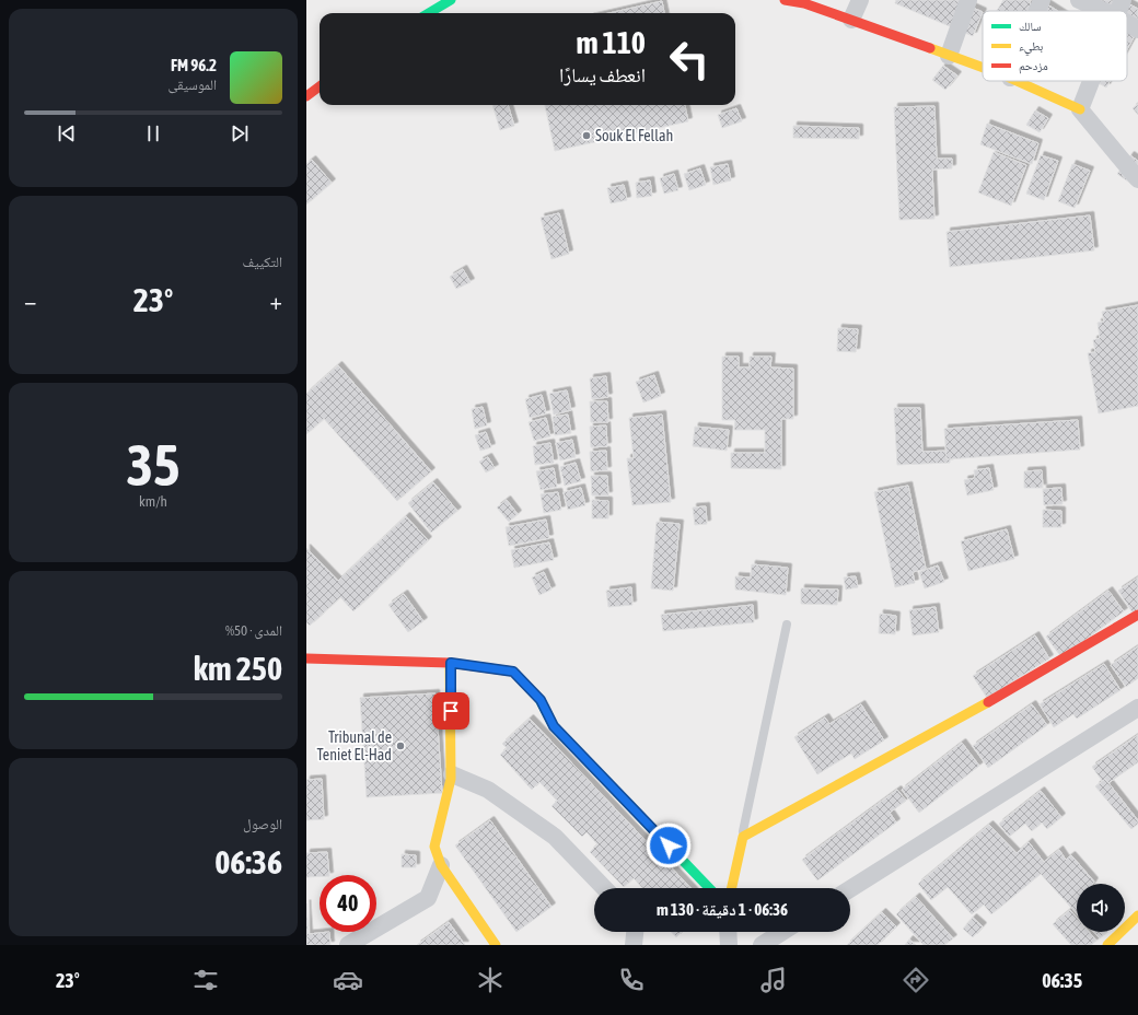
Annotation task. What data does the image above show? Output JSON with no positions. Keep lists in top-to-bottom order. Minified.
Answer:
{"places":["Souk El Fellah","Tribunal de Teniet El-Had"],"legend":["سالك","بطيء","مزدحم"],"page":{"turn":["110 m","انعطف يسارًا"],"song":["96.2 FM","الموسيقى"],"tile":["التكييف",["35","km/h"],["المدى · 50%","250 km"],["الوصول","06:36"]],"heat":["−","23°","+"],"limit":"40","trip":"06:36 · 1 دقيقة · 130 m","tabs":["06:35","23°"]}}
